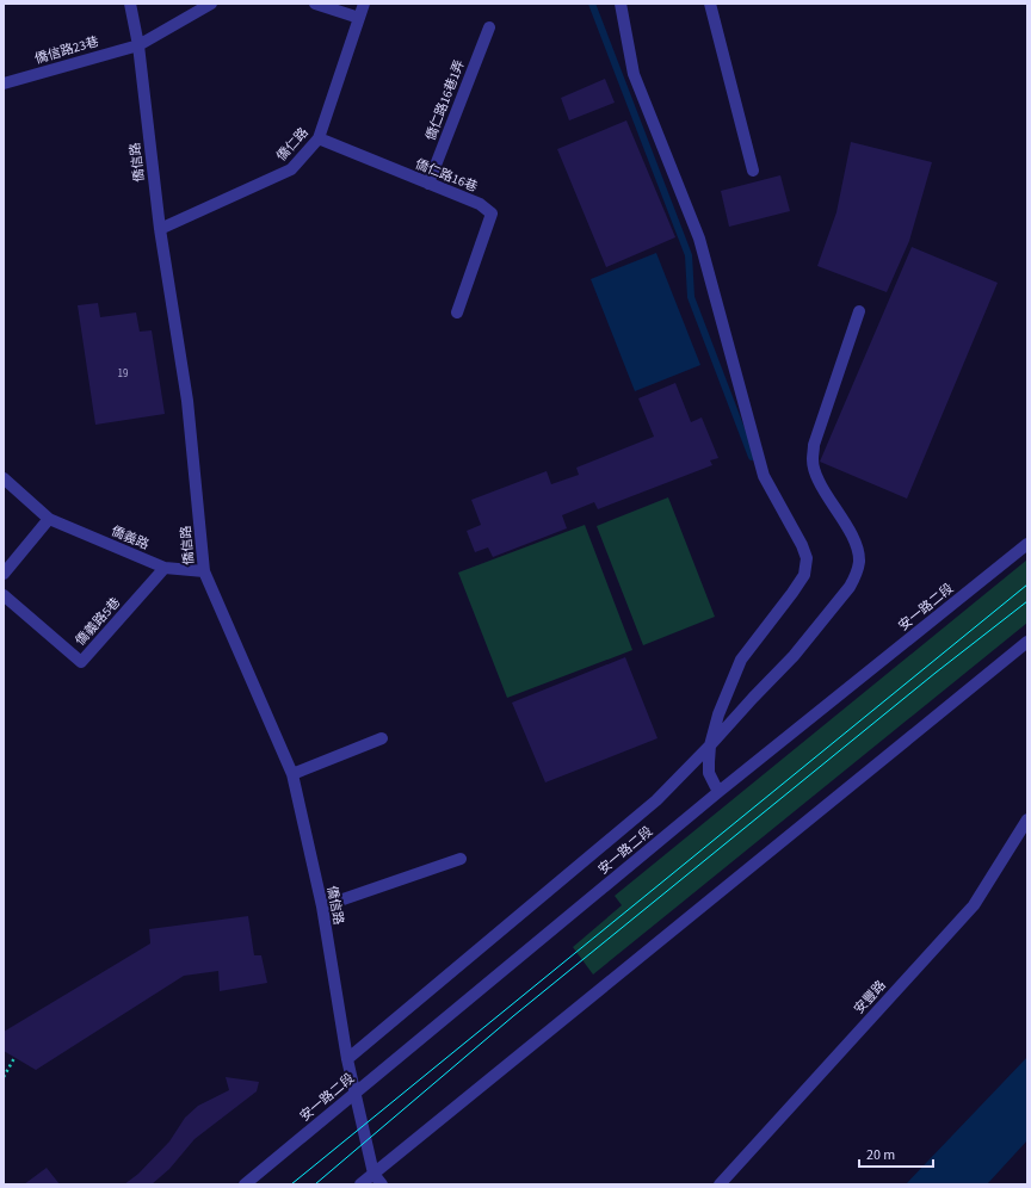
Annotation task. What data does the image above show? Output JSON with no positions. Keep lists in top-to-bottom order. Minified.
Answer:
{"streets":{"street":["僑信路23巷","僑仁路16巷1弄","僑仁路","僑信路","僑仁路16巷","僑義路","安一路二段","僑義路5巷","安豐路"]},"crossings":[["僑信路23巷","僑信路"],["僑仁路16巷1弄","僑仁路16巷"],["僑仁路","僑信路"],["僑仁路","僑仁路16巷"],["僑信路","僑義路"],["僑信路","安一路二段"],["僑義路","僑義路5巷"]],"house_numbers":["19"],"scale_bar":"20 m"}
